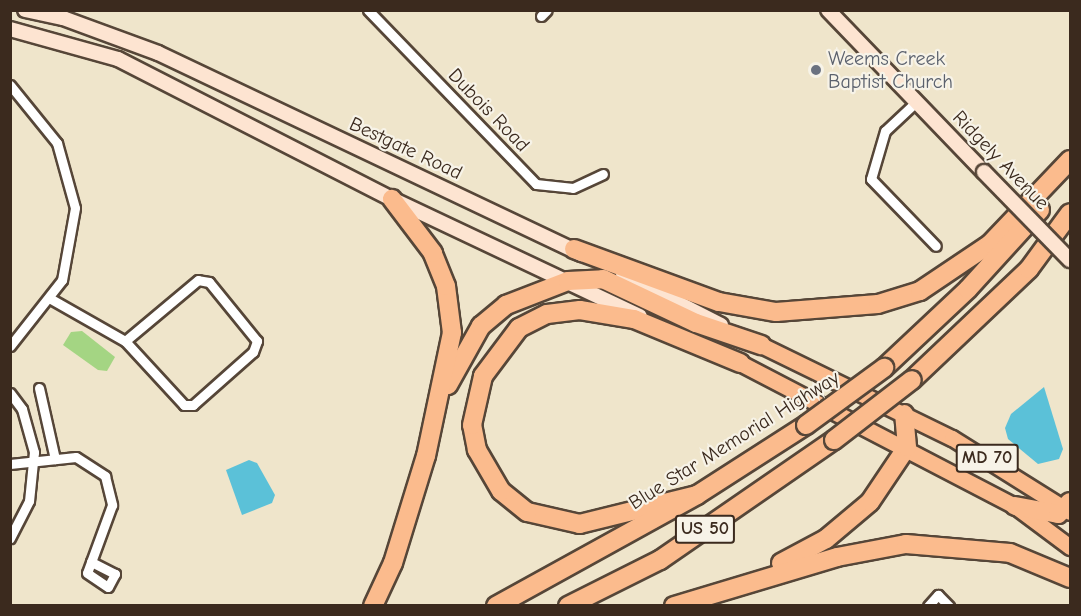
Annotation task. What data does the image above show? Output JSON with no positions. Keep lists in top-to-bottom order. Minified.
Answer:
{"streets":{"highway":["Blue Star Memorial Highway","US 50"],"main road":["Bestgate Road","Ridgely Avenue","MD 70"],"street":["Dubois Road"]},"crossings":[["Bestgate Road","MD 70"]],"places":["Weems Creek Baptist Church"]}
